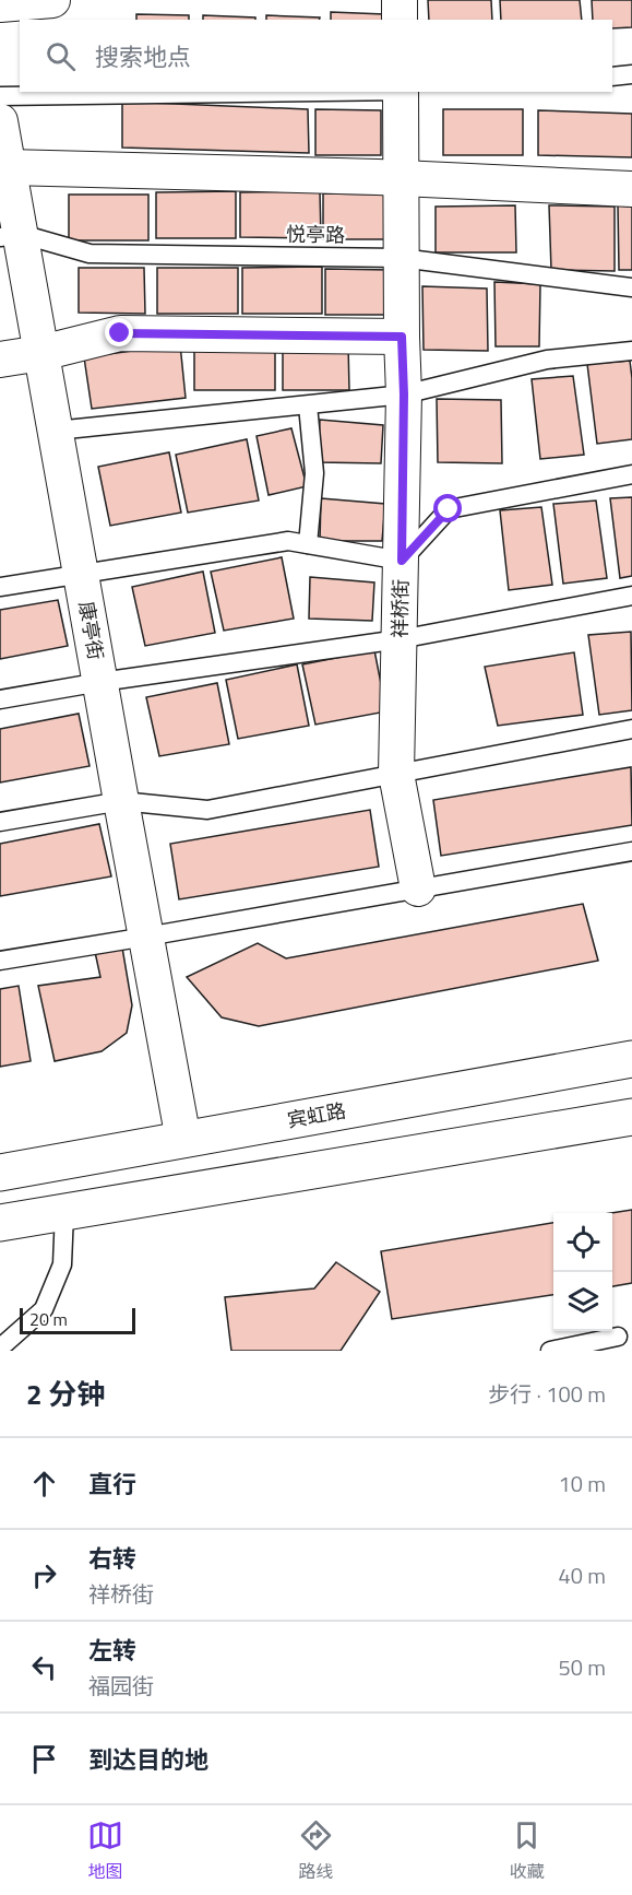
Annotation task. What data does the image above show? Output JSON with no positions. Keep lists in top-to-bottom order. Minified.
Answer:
{"streets":{"main road":["宾虹路"],"street":["祥桥街","康亭街"],"lane":["悦亭路"]},"crossings":[["悦亭路","祥桥街"],["悦亭路","康亭街"],["康亭街","宾虹路"]],"scale_bar":"20 m","page":{"search":"搜索地点","scale":"20 m","heading":["2 分钟","步行 · 100 m"],"list":[["直行","10 m"],["右转","祥桥街","40 m"],["左转","福园街","50 m"],"到达目的地"],"nav":["地图","路线","收藏"]}}
